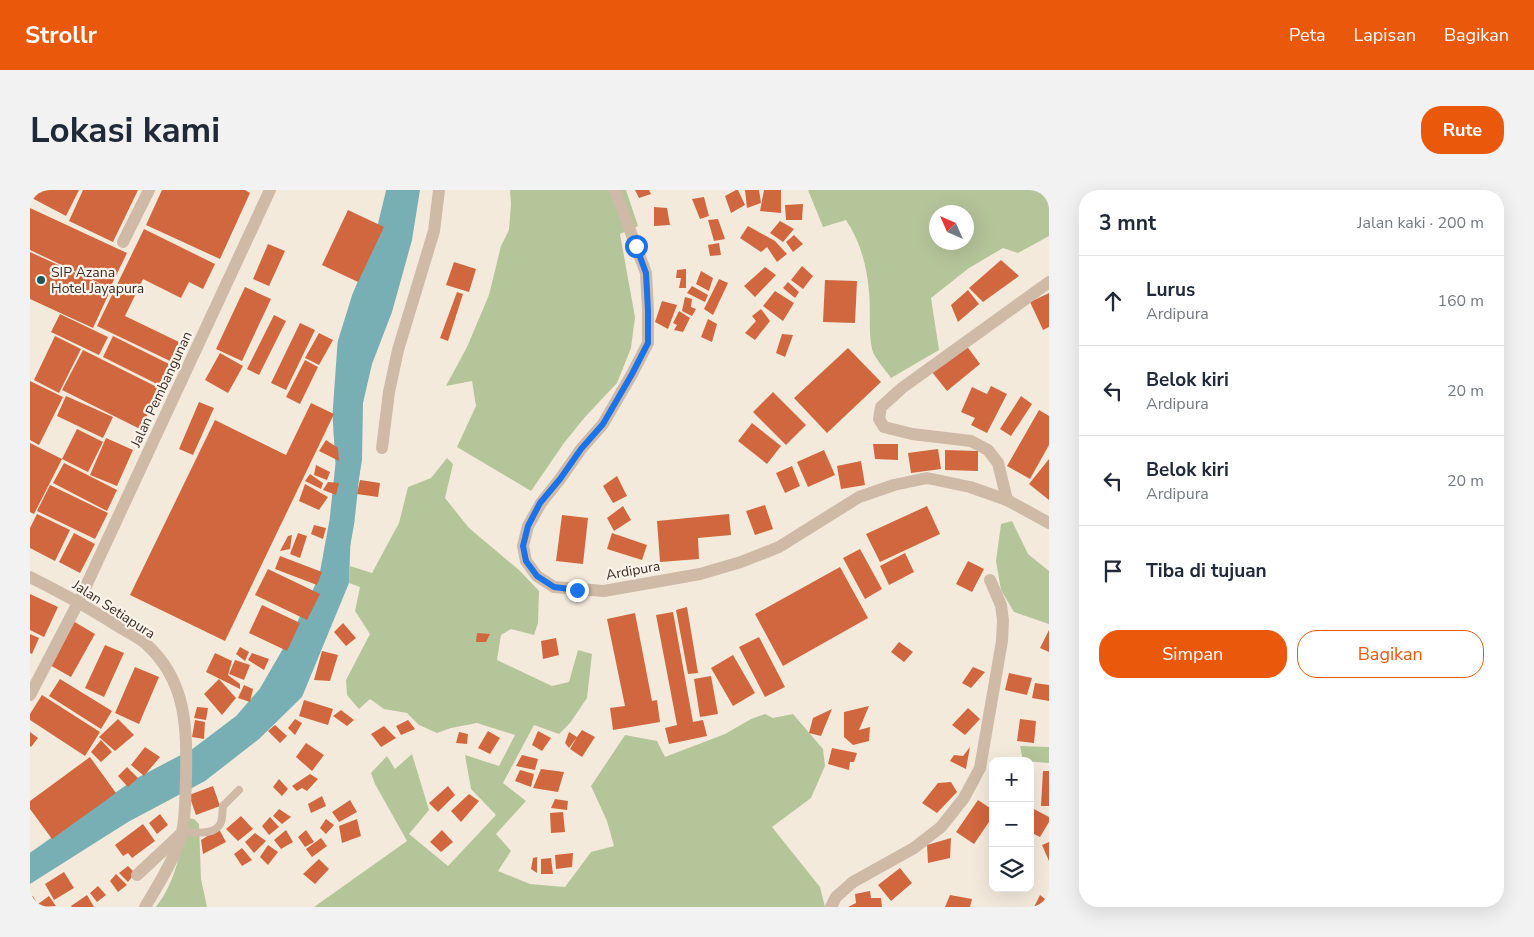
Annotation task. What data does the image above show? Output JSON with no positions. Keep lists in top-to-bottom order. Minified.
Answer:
{"streets":{"street":["Jalan Pembangunan","Ardipura","Jalan Setiapura"]},"crossings":[["Jalan Pembangunan","Jalan Setiapura"]],"places":["SIP Azana Hotel Jayapura"],"north":"top left","page":{"header":"Strollr","nav":["Peta","Lapisan","Bagikan"],"buttons":["Rute",["Simpan","Bagikan"]],"title":"Lokasi kami","heading":["3 mnt","Jalan kaki · 200 m"],"list":[["Lurus","Ardipura","160 m"],["Belok kiri","Ardipura","20 m"],["Belok kiri","Ardipura","20 m"],"Tiba di tujuan"],"map_buttons":["+","−"]}}
